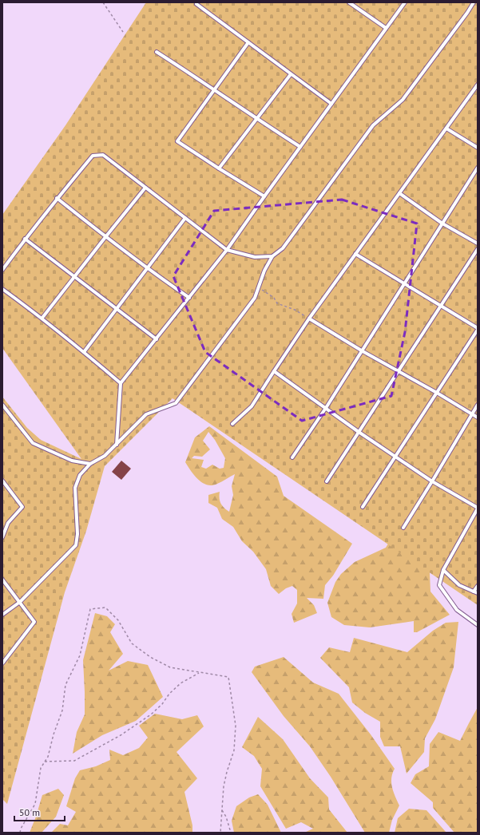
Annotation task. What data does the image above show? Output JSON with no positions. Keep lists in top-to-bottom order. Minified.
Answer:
{"scale_bar":"50 m"}
